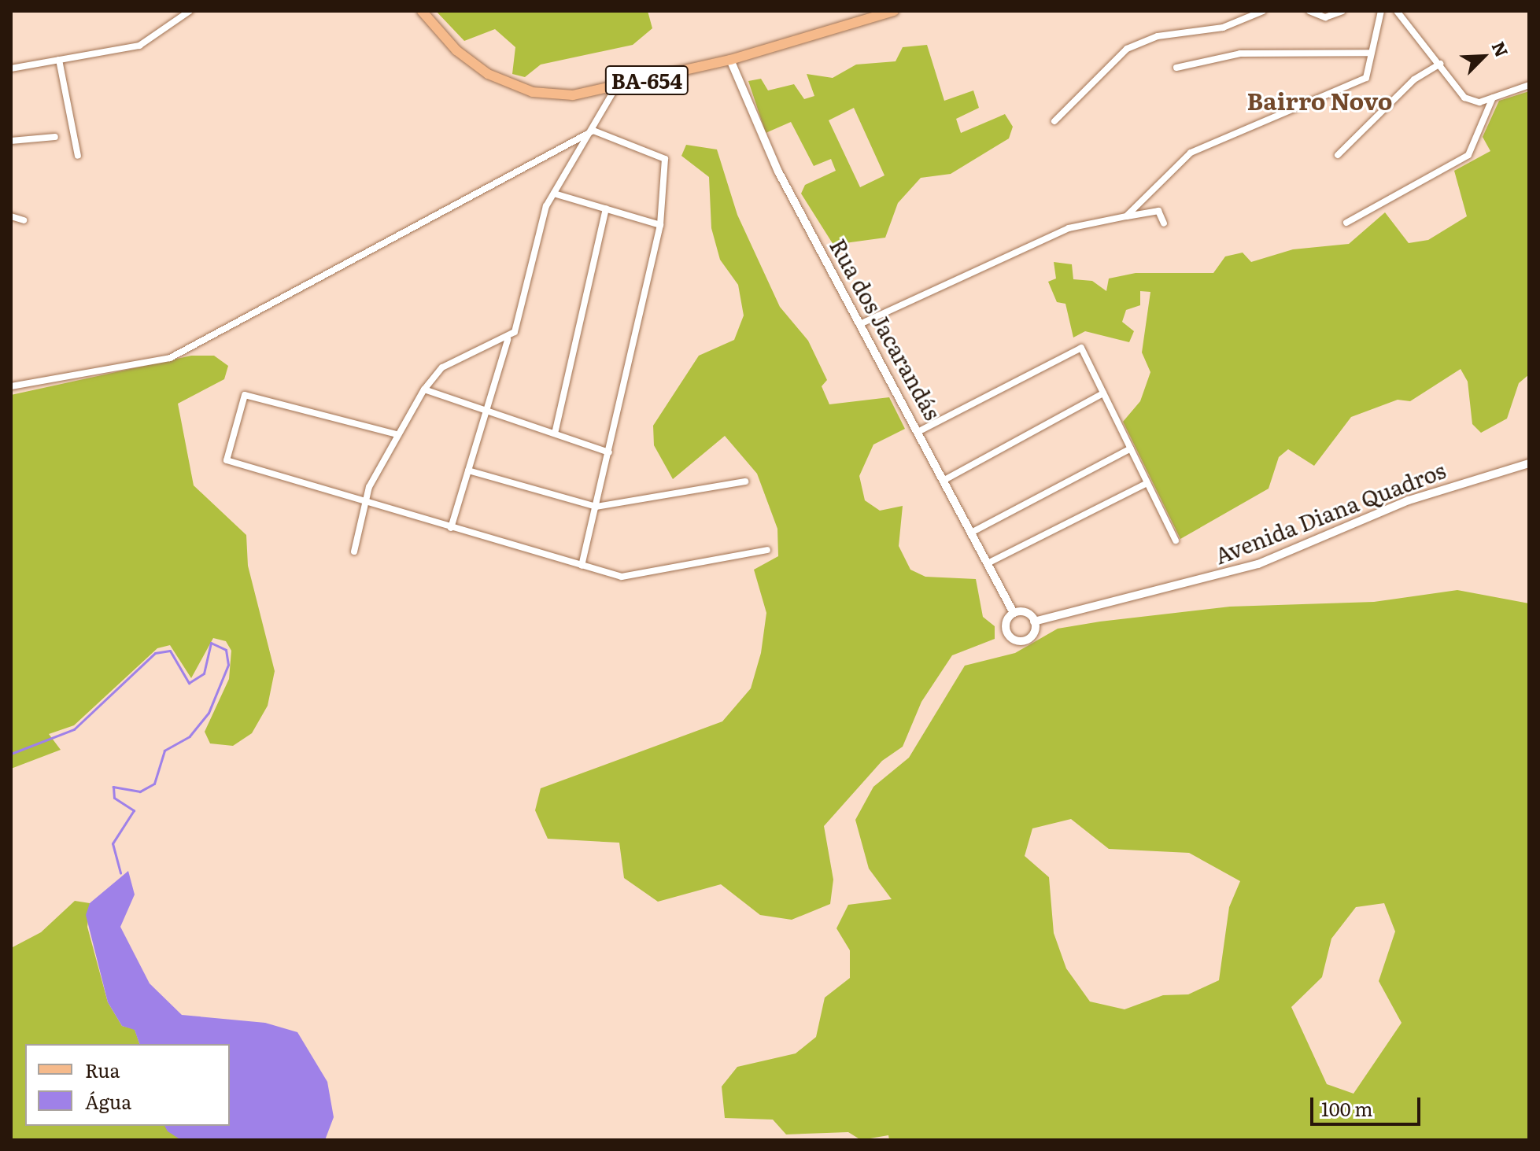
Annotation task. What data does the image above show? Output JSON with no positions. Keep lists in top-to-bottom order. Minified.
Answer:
{"streets":{"main road":["BA-654"],"street":["Rua dos Jacarandás","Avenida Diana Quadros"]},"crossings":[["BA-654","Rua dos Jacarandás"],["Rua dos Jacarandás","Avenida Diana Quadros"]],"districts":["Bairro Novo"],"legend":["Rua","Água"],"scale_bar":"100 m","north":"top right"}
